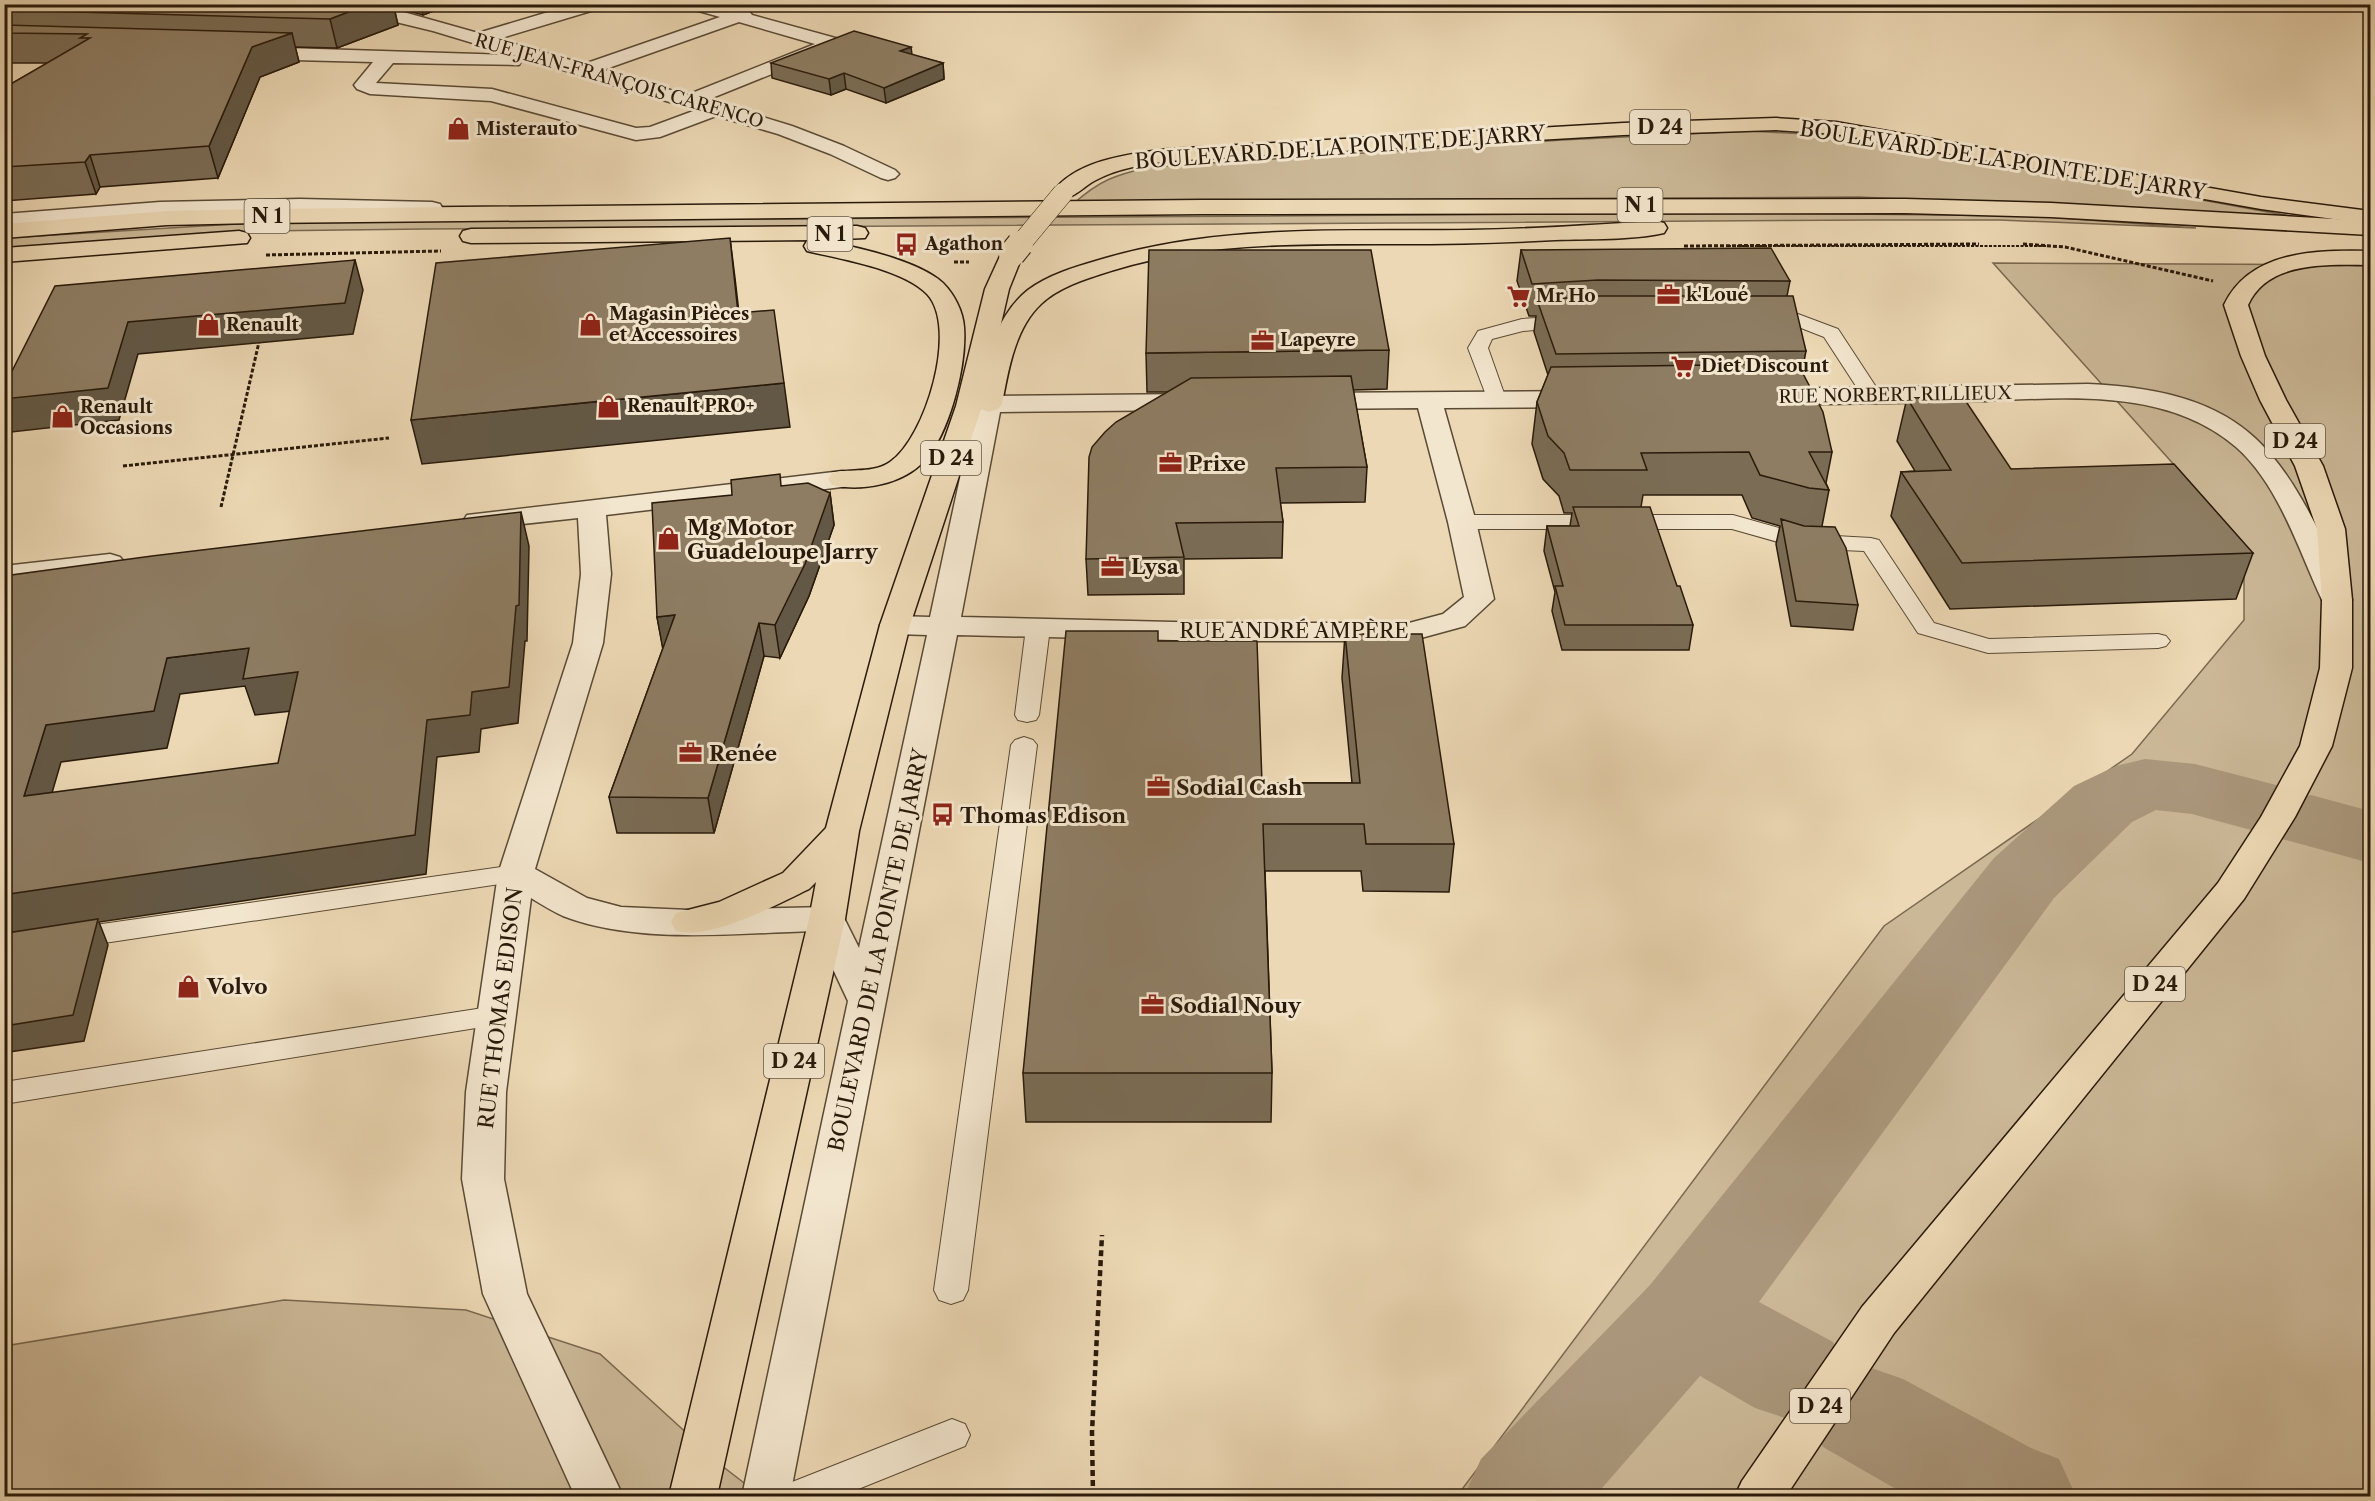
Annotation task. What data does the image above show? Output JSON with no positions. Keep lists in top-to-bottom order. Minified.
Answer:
{"streets":{"main road":["D 24","BOULEVARD DE LA POINTE DE JARRY","N 1"],"street":["RUE JEAN-FRANÇOIS CARENCO","RUE NORBERT RILLIEUX","RUE ANDRÉ AMPÈRE","RUE THOMAS EDISON"]},"crossings":[["D 24","RUE NORBERT RILLIEUX"],["BOULEVARD DE LA POINTE DE JARRY","N 1"],["BOULEVARD DE LA POINTE DE JARRY","RUE ANDRÉ AMPÈRE"]],"places":{"shop":["Misterauto","Magasin Pièces et Accessoires","Renault","Renault PRO+","Renault Occasions","Mg Motor Guadeloupe Jarry","Volvo"],"bus stop":["Agathon","Thomas Edison"],"office":["k'Loué","Lapeyre","Prixe","Lysa","Renée","Sodial Cash","Sodial Nouy"],"supermarket":["Mr Ho","Diet Discount"]}}
